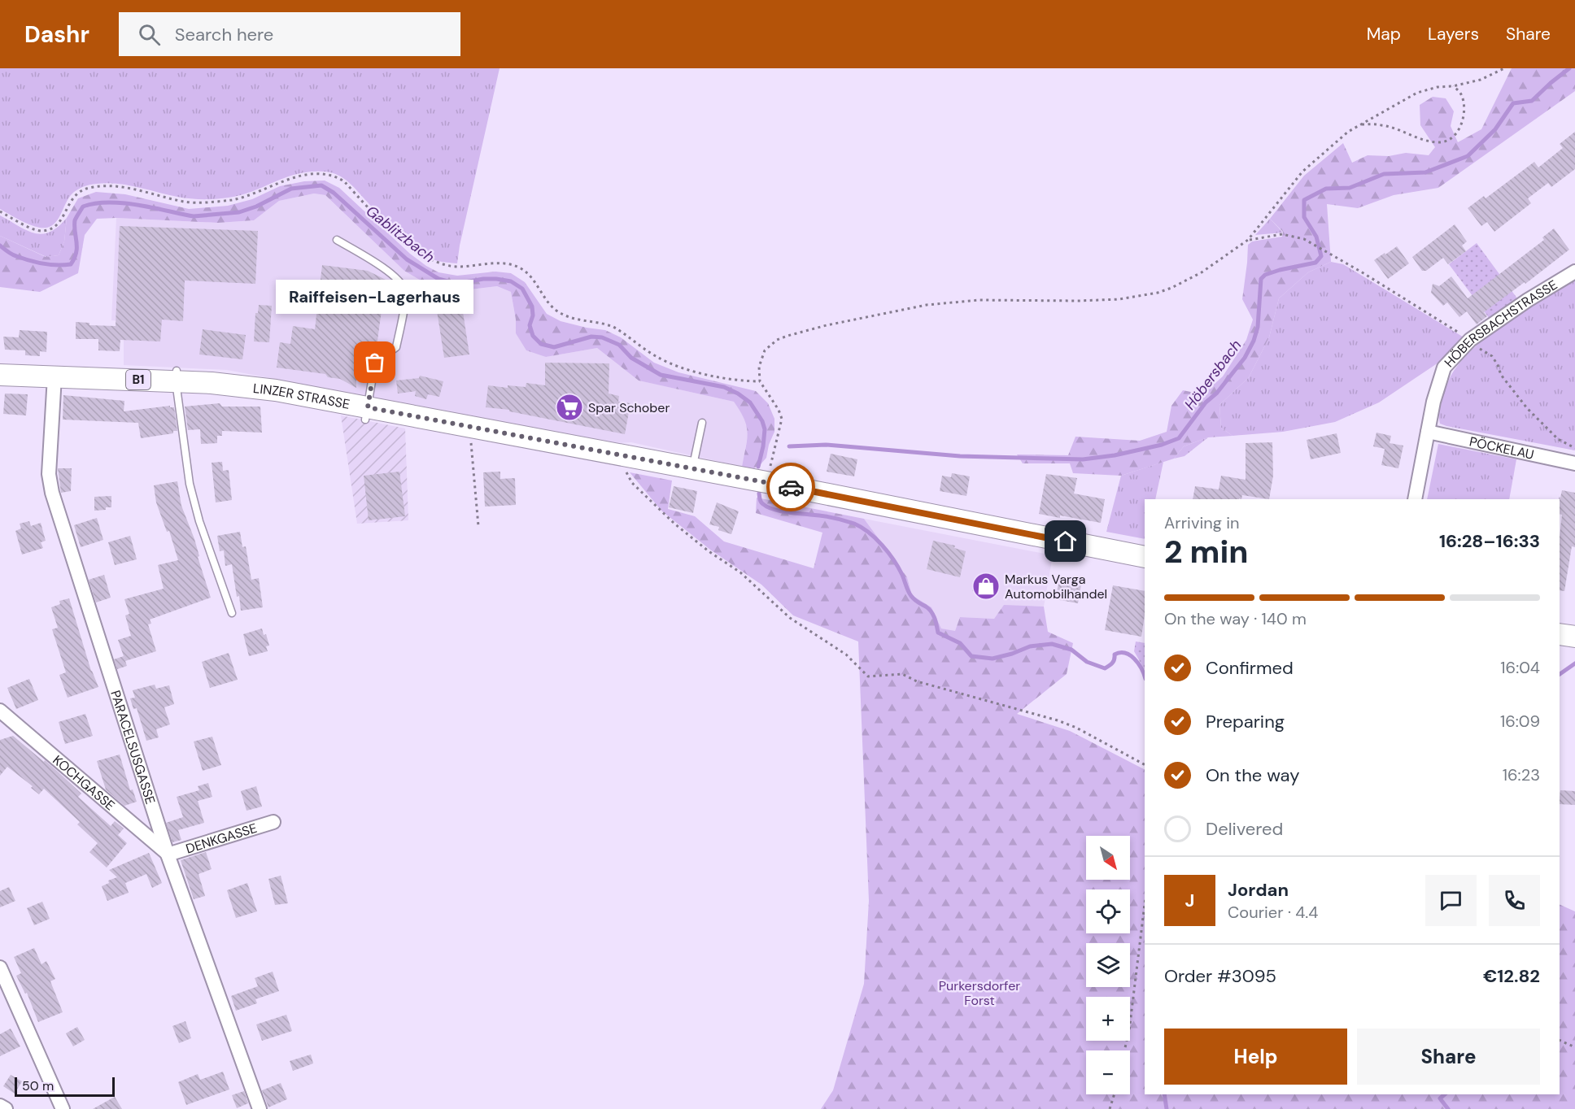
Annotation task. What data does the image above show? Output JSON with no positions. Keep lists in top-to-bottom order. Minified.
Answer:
{"streets":{"main road":["B1","LINZER STRASSE"],"street":["HÖBERSBACHSTRASSE","PÖCKELAU","PARACELSUSGASSE","KOCHGASSE","DENKGASSE"]},"crossings":[["HÖBERSBACHSTRASSE","PÖCKELAU"],["LINZER STRASSE","PARACELSUSGASSE"],["PARACELSUSGASSE","KOCHGASSE"],["PARACELSUSGASSE","DENKGASSE"],["KOCHGASSE","DENKGASSE"]],"water":["Gablitzbach","Höbersbach"],"parks":["Purkersdorfer Forst"],"places":{"other":["Raiffeisen-Lagerhaus"],"supermarket":["Spar Schober"],"shop":["Markus Varga Automobilhandel"]},"scale_bar":"50 m","north":"bottom right","page":{"header":"Dashr","search":"Search here","nav":["Map","Layers","Share"],"bubble":"Raiffeisen-Lagerhaus","heading":["2 min","Arriving in","16:28–16:33"],"panel":["Jordan","Courier · 4.4","Order #3095","€12.82"],"bar":"On the way · 140 m","list":[["Confirmed","16:04"],["Preparing","16:09"],["On the way","16:23"],"Delivered"],"map_buttons":["+","−"],"round":"J","buttons":["Help","Share"],"scale":"50 m"}}
